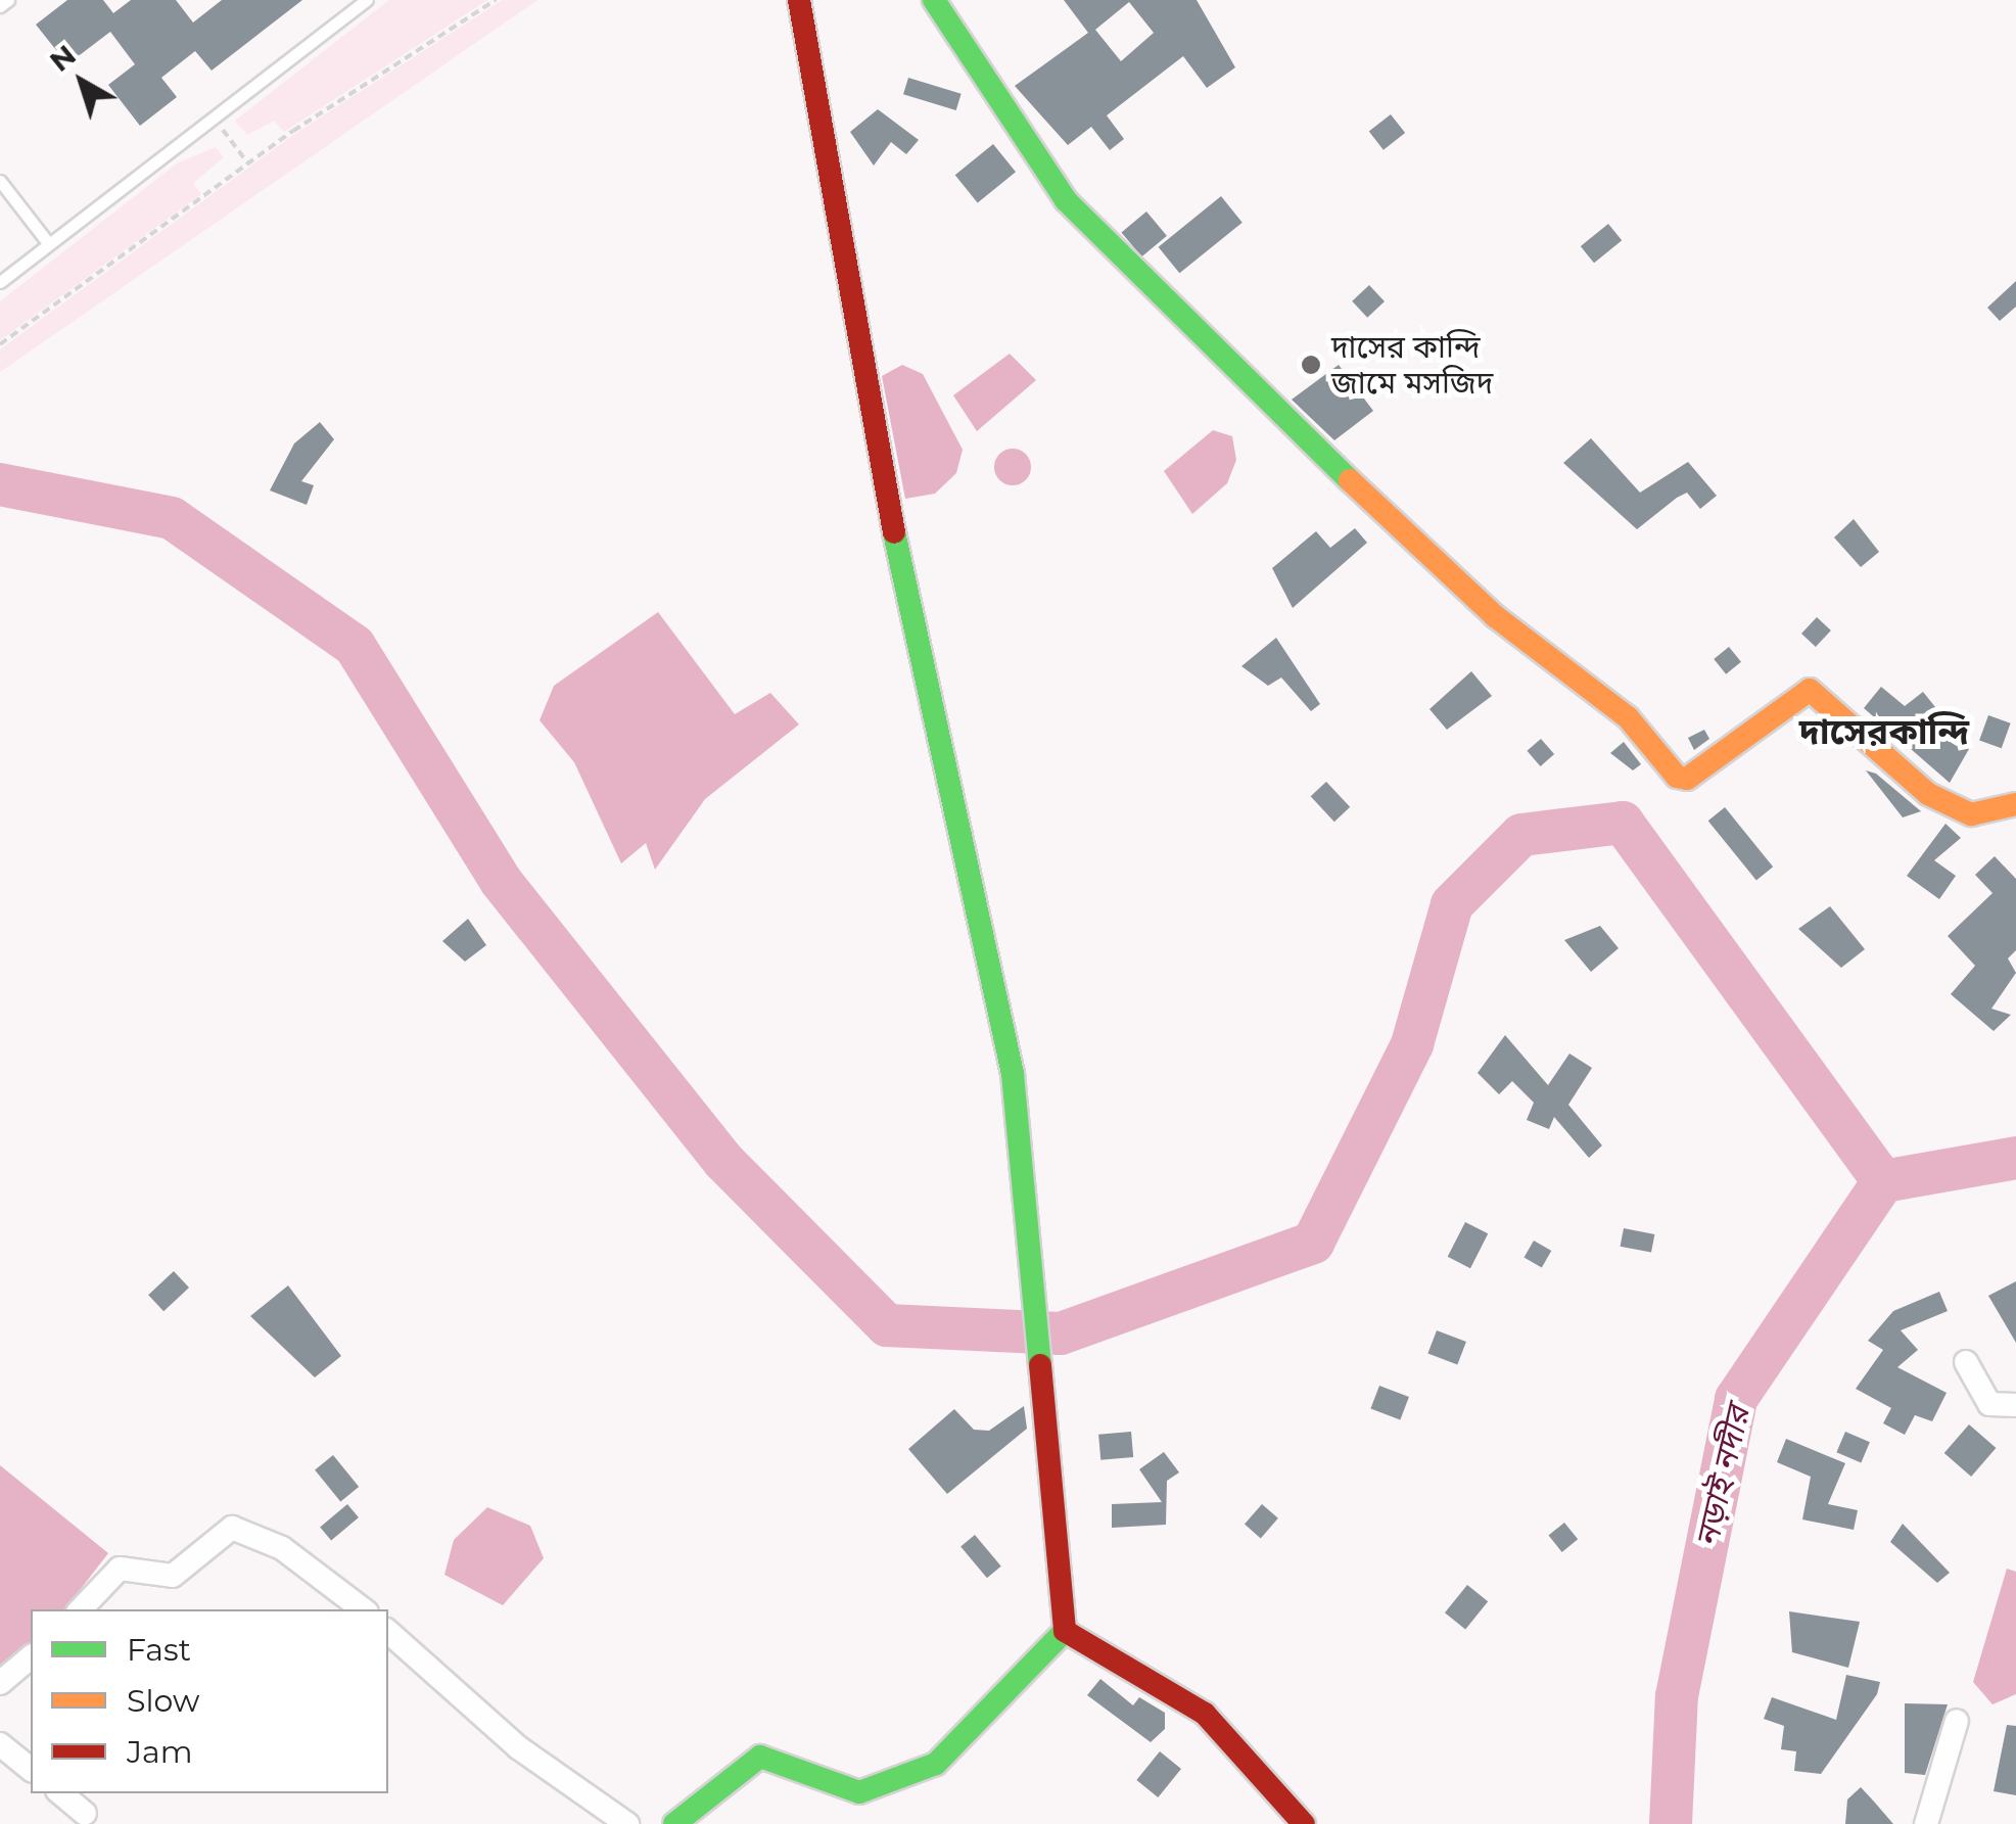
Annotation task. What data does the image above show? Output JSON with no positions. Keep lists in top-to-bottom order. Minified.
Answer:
{"districts":["দাসেরকান্দি"],"water":["নড়াই নদীর"],"places":["দাসের কান্দি জামে মসজিদ"],"legend":["Fast","Slow","Jam"],"north":"top left"}
